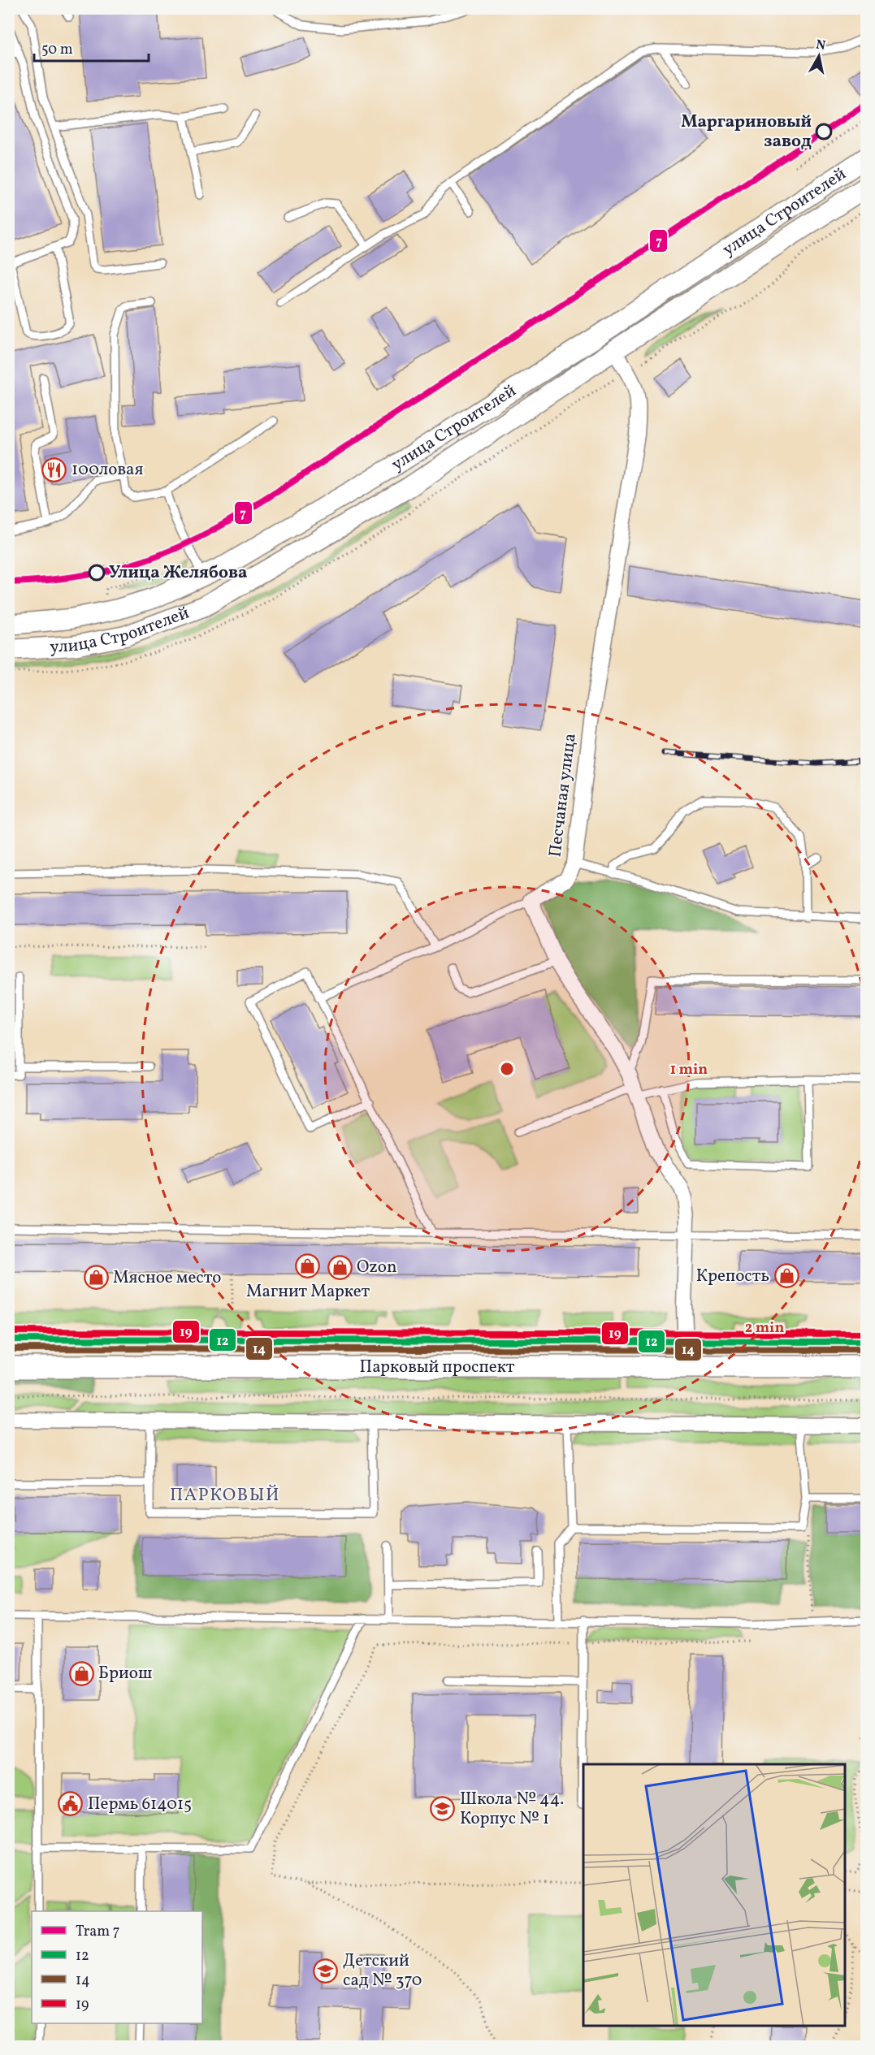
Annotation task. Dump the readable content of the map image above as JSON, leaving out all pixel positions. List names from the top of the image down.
{
  "streets": {
    "main road": ["улица Строителей", "Парковый проспект"],
    "street": ["Песчаная улица"]
  },
  "crossings": [
    ["улица Строителей", "Песчаная улица"]
  ],
  "districts": ["ПАРКОВЫЙ"],
  "places": {
    "other": ["Маргариновый завод", "Улица Желябова"],
    "restaurant": ["100ловая"],
    "shop": [
      "Магнит Маркет",
      "Ozon",
      "Крепость",
      "Мясное место",
      "Бриош"
    ],
    "public building": ["Пермь 614015"],
    "school or university": ["Школа № 44. Корпус № 1", "Детский сад № 370"]
  },
  "lines": [
    "tram line 7",
    "transit line 19",
    "transit line 12",
    "transit line 14"
  ],
  "legend": [
    "Tram 7",
    "12",
    "14",
    "19"
  ],
  "scale_bar": "50 m",
  "north": "top",
  "rings": ["1 min", "2 min"]
}
